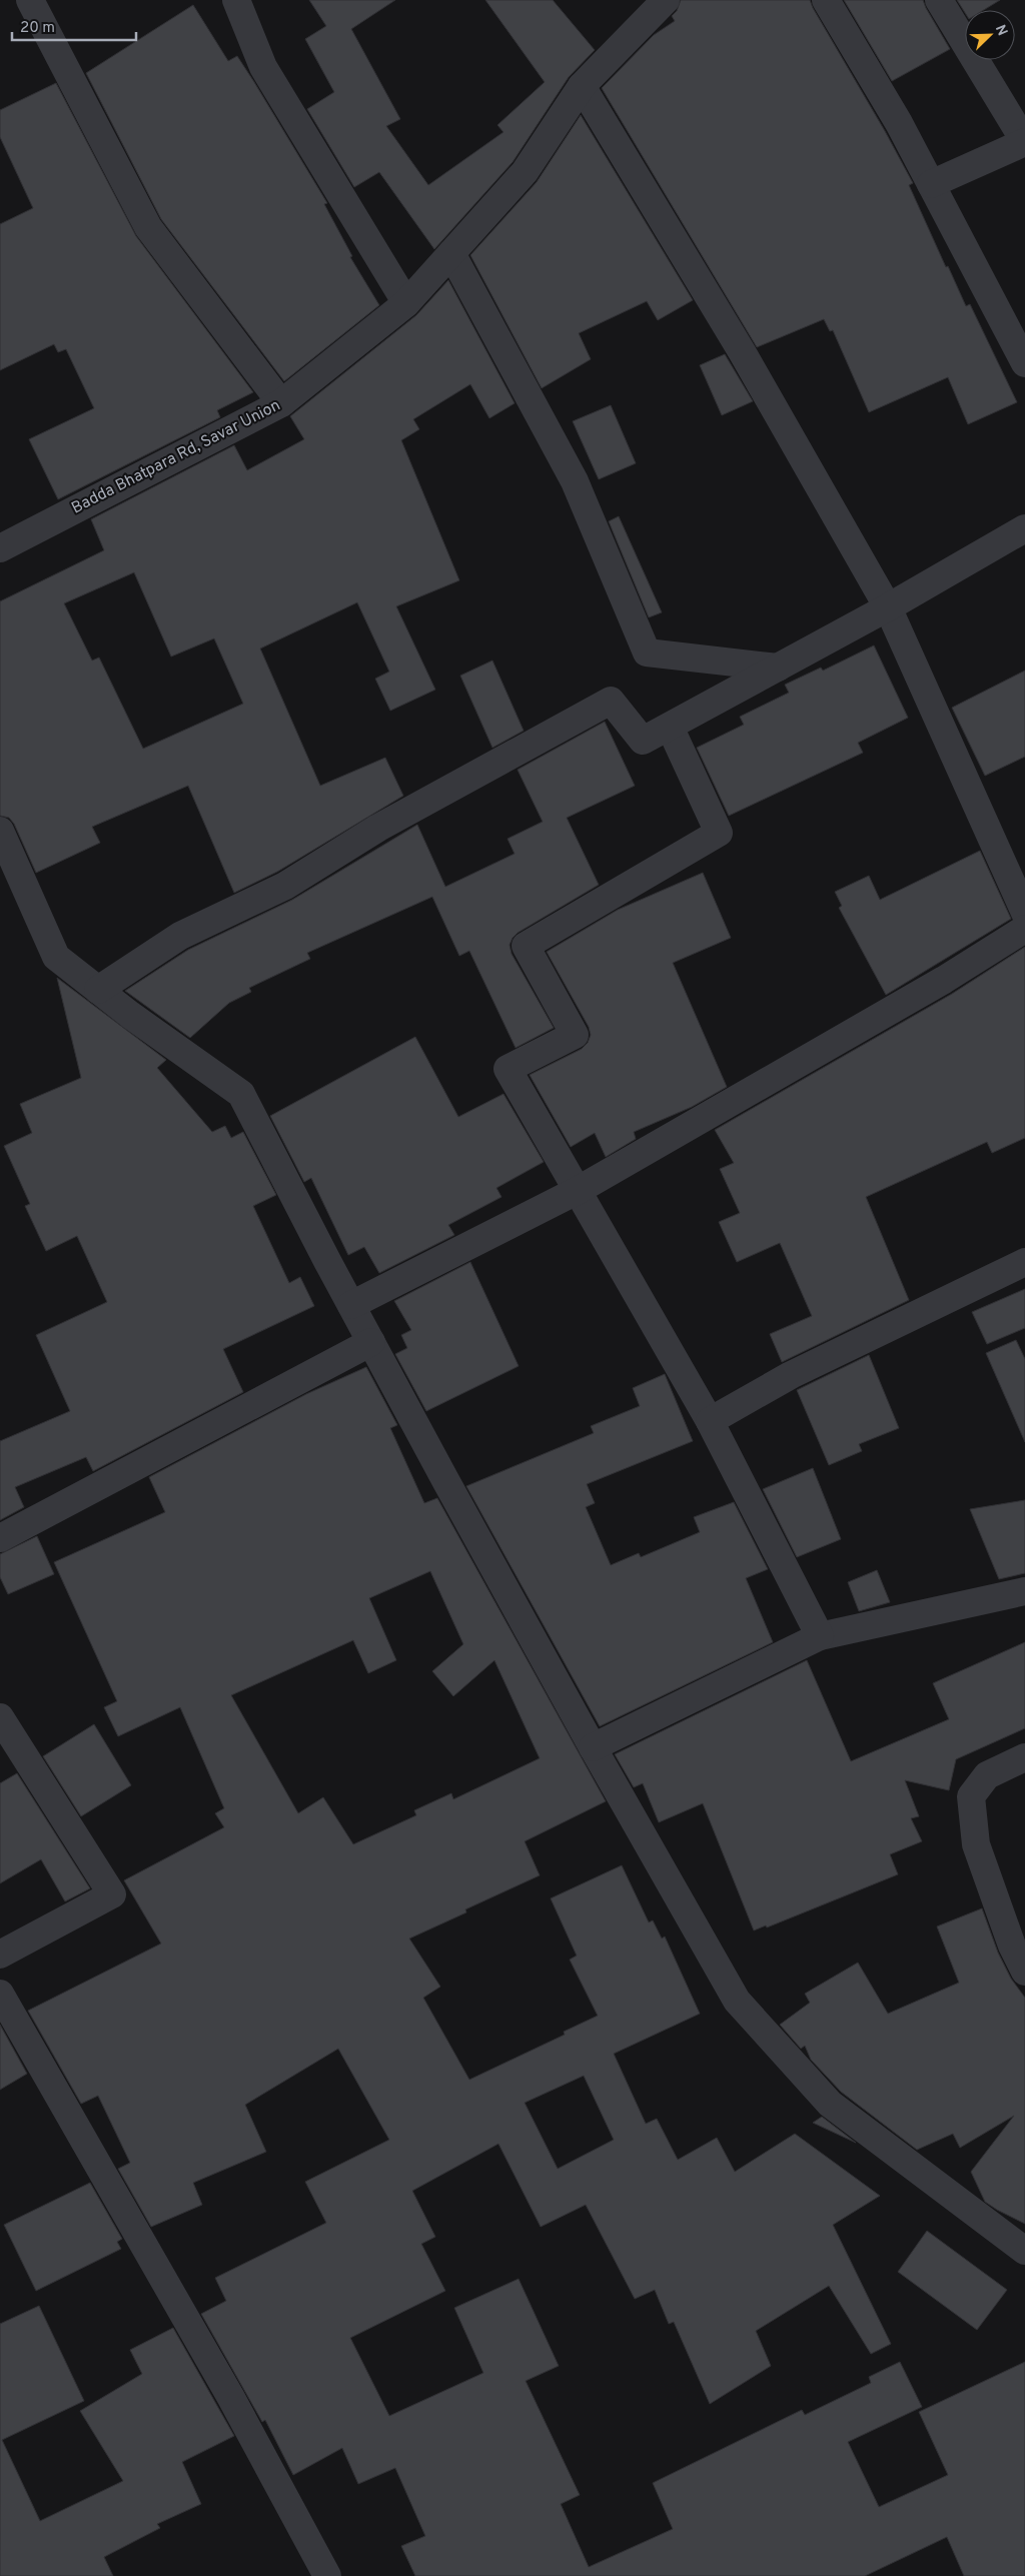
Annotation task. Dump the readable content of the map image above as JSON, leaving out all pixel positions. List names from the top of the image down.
{
  "streets": {
    "street": ["Badda Bhatpara Rd, Savar Union"]
  },
  "scale_bar": "20 m",
  "north": "top right"
}
